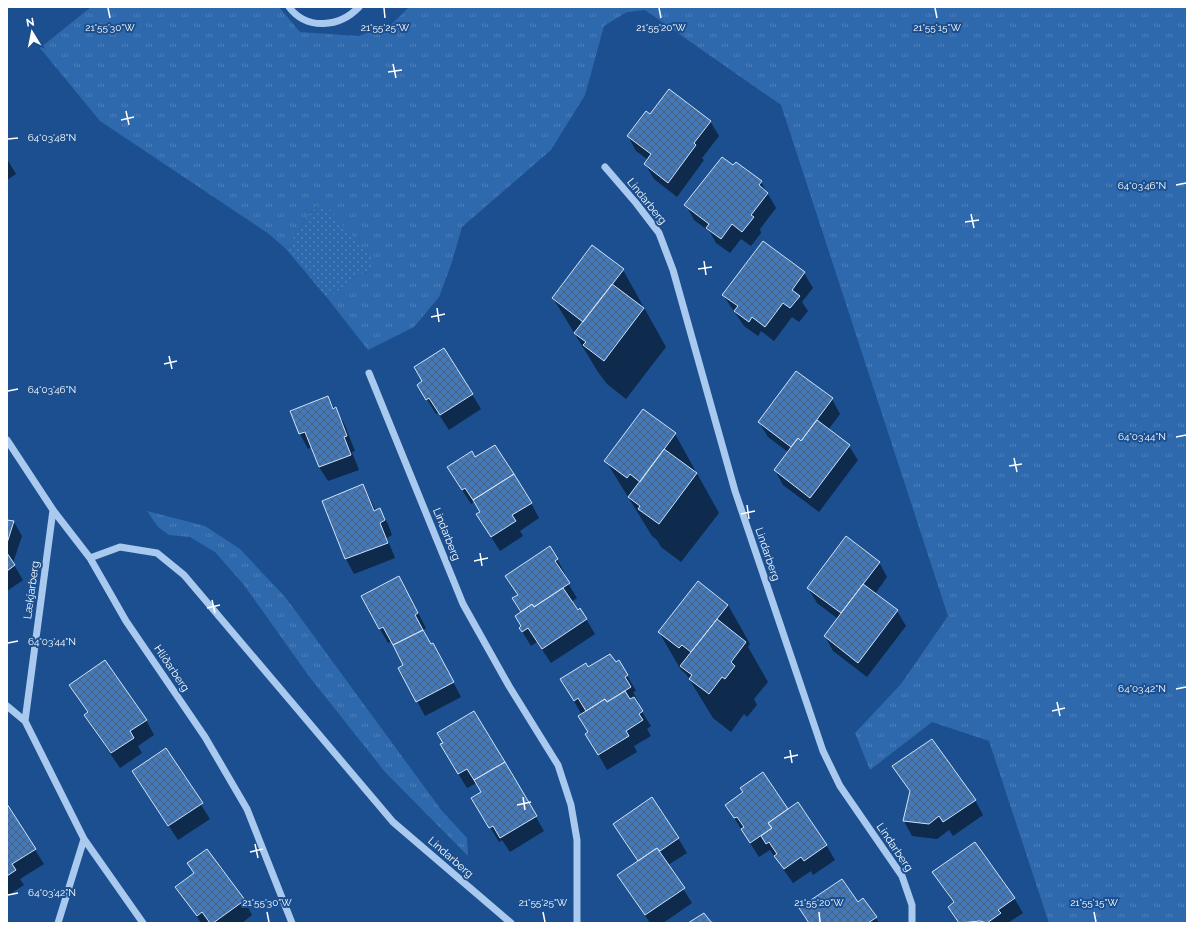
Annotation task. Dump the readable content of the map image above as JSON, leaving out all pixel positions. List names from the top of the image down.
{
  "streets": {
    "street": ["Lindarberg", "Lækjarberg", "Hlíðarberg"]
  },
  "crossings": [
    ["Lindarberg", "Hlíðarberg"],
    ["Lækjarberg", "Hlíðarberg"]
  ],
  "north": "top",
  "coordinates": [
    "21°55'30\"W",
    "21°55'25\"W",
    "21°55'20\"W",
    "21°55'15\"W",
    "64°03'48\"N",
    "64°03'46\"N",
    "64°03'44\"N",
    "64°03'42\"N"
  ]
}
